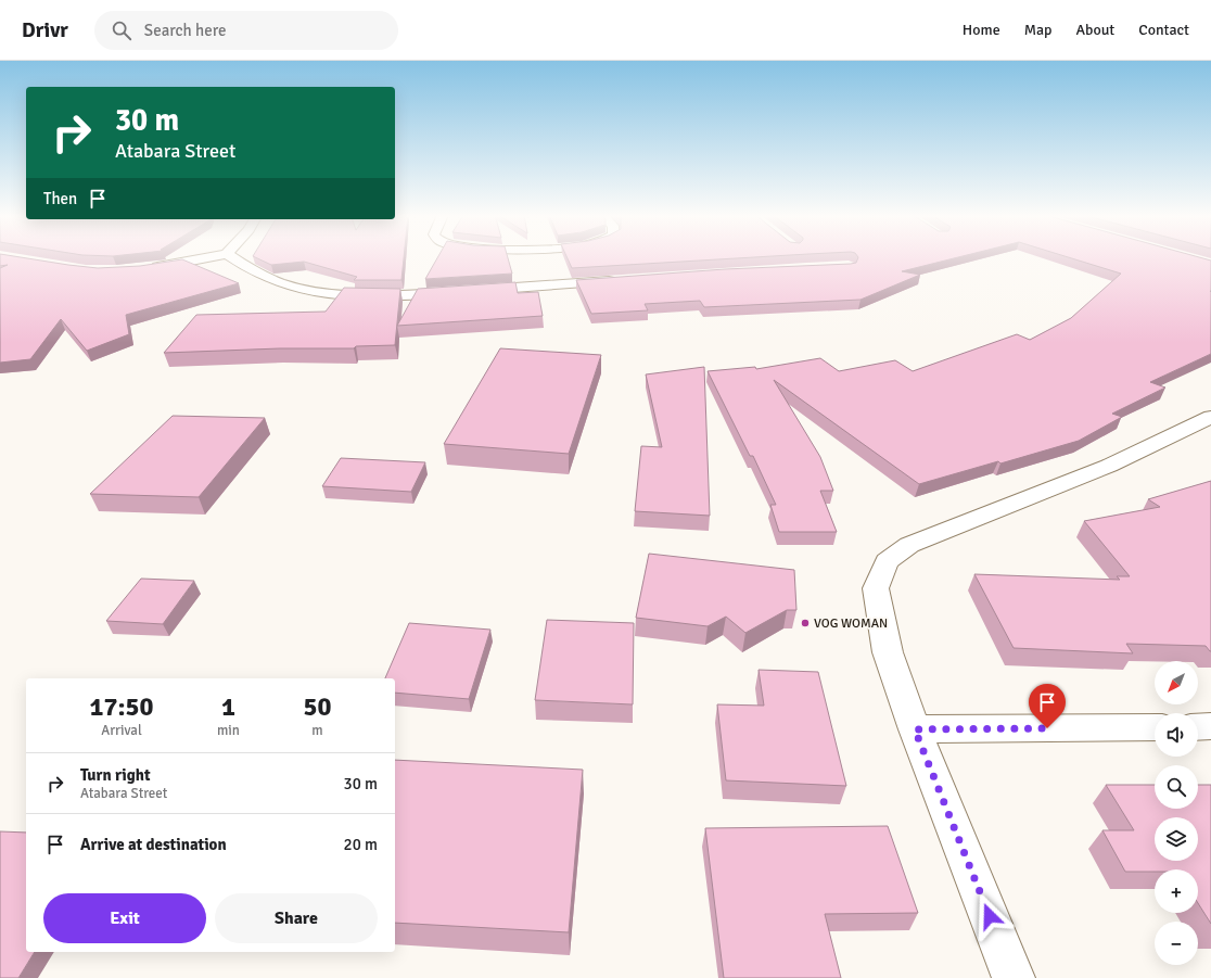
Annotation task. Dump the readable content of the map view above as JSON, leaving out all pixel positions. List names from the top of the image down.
{
  "places": ["VOG WOMAN"],
  "north": "bottom left",
  "page": {
    "header": "Drivr",
    "search": "Search here",
    "nav": [
      "Home",
      "Map",
      "About",
      "Contact"
    ],
    "turn": ["30 m", "Atabara Street"],
    "then": "Then",
    "map_buttons": ["+", "−"],
    "eta": [
      "17:50",
      "Arrival",
      "1",
      "min",
      "50",
      "m"
    ],
    "list": [
      {
        "name": "Turn right",
        "note": "Atabara Street",
        "value": "30 m"
      },
      {
        "name": "Arrive at destination",
        "value": "20 m"
      }
    ],
    "buttons": ["Exit", "Share"]
  }
}
